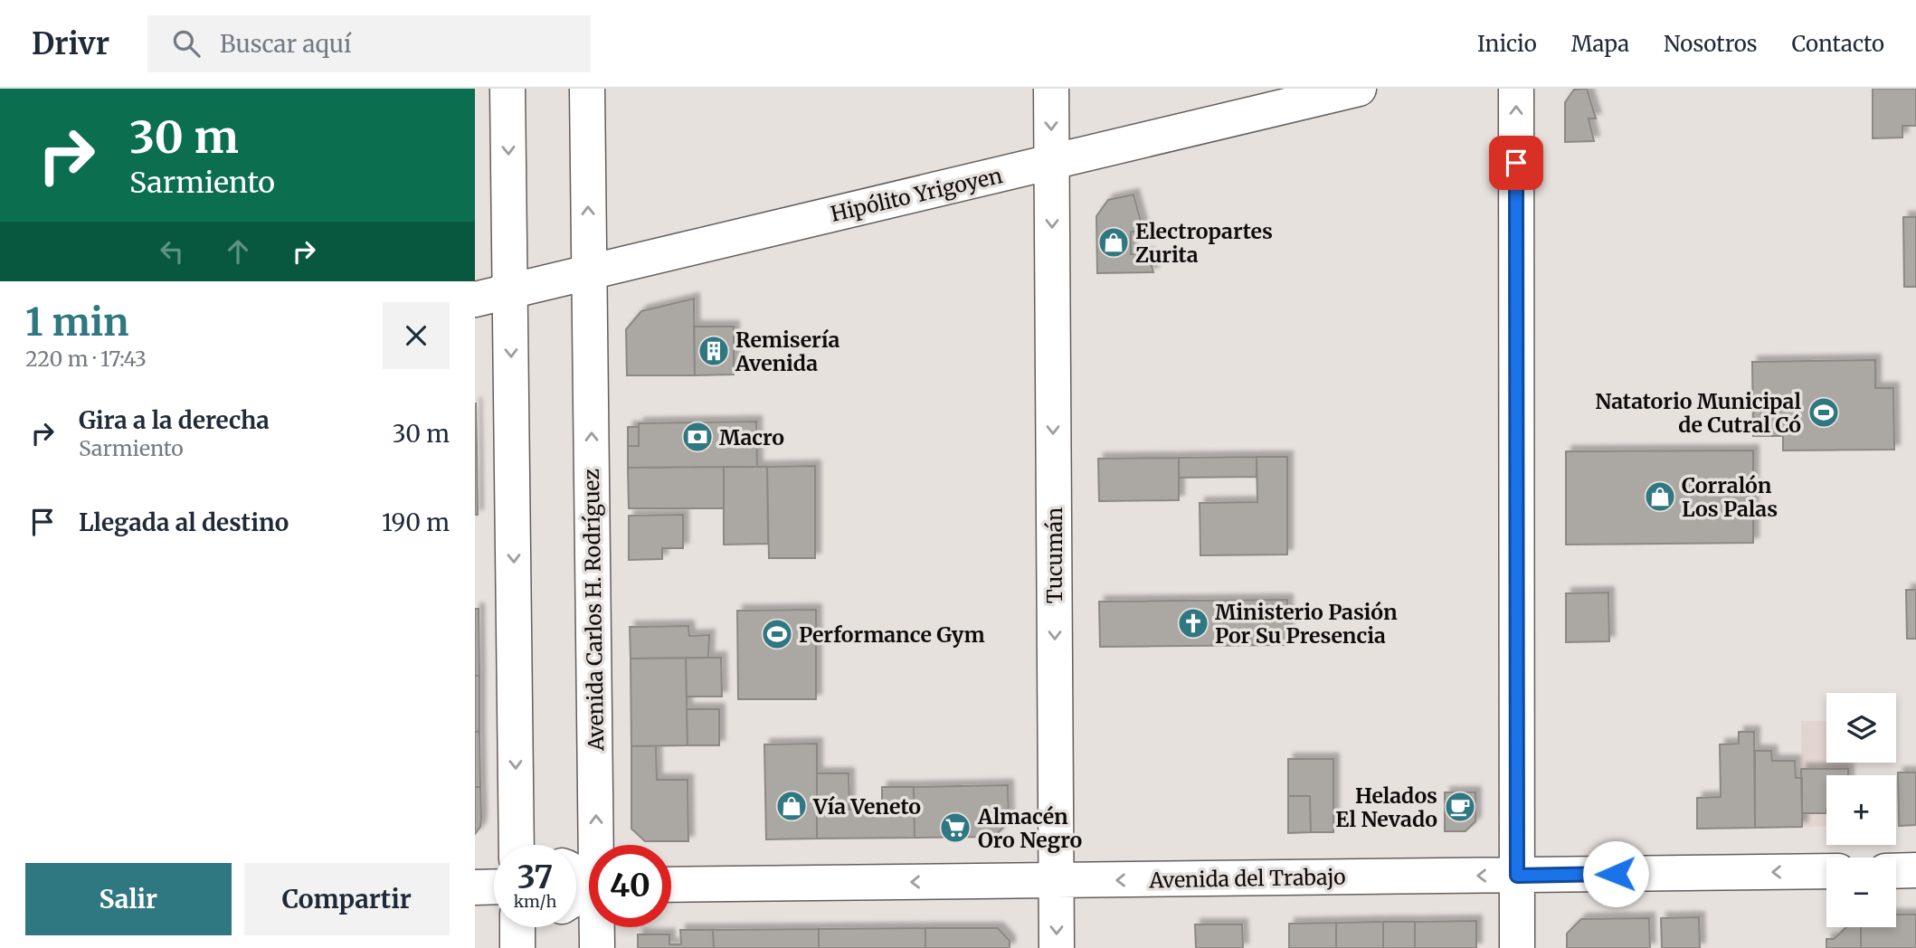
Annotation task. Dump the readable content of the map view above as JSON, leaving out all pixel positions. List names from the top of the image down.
{
  "streets": {
    "street": [
      "Hipólito Yrigoyen",
      "Tucumán",
      "Avenida Carlos H. Rodríguez",
      "Avenida del Trabajo"
    ]
  },
  "crossings": [
    ["Hipólito Yrigoyen", "Tucumán"],
    ["Hipólito Yrigoyen", "Avenida Carlos H. Rodríguez"],
    ["Tucumán", "Avenida del Trabajo"]
  ],
  "one_way": ["Tucumán", "Avenida del Trabajo"],
  "places": {
    "shop": ["Electropartes Zurita", "Corralón Los Palas", "Vía Veneto"],
    "building": ["Remisería Avenida"],
    "sports": ["Natatorio Municipal de Cutral Có", "Performance Gym"],
    "bank": ["Macro"],
    "church": ["Ministerio Pasión Por Su Presencia"],
    "cafe": ["Helados El Nevado"],
    "supermarket": ["Almacén Oro Negro"]
  },
  "page": {
    "header": "Drivr",
    "search": "Buscar aquí",
    "nav": [
      "Inicio",
      "Mapa",
      "Nosotros",
      "Contacto"
    ],
    "turn": ["30 m", "Sarmiento"],
    "heading": ["1 min", "220 m · 17:43"],
    "list": [
      {
        "name": "Gira a la derecha",
        "note": "Sarmiento",
        "value": "30 m"
      },
      {
        "name": "Llegada al destino",
        "value": "190 m"
      }
    ],
    "map_buttons": ["+", "−"],
    "speed": "37 km/h",
    "limit": "40",
    "buttons": ["Salir", "Compartir"]
  }
}
